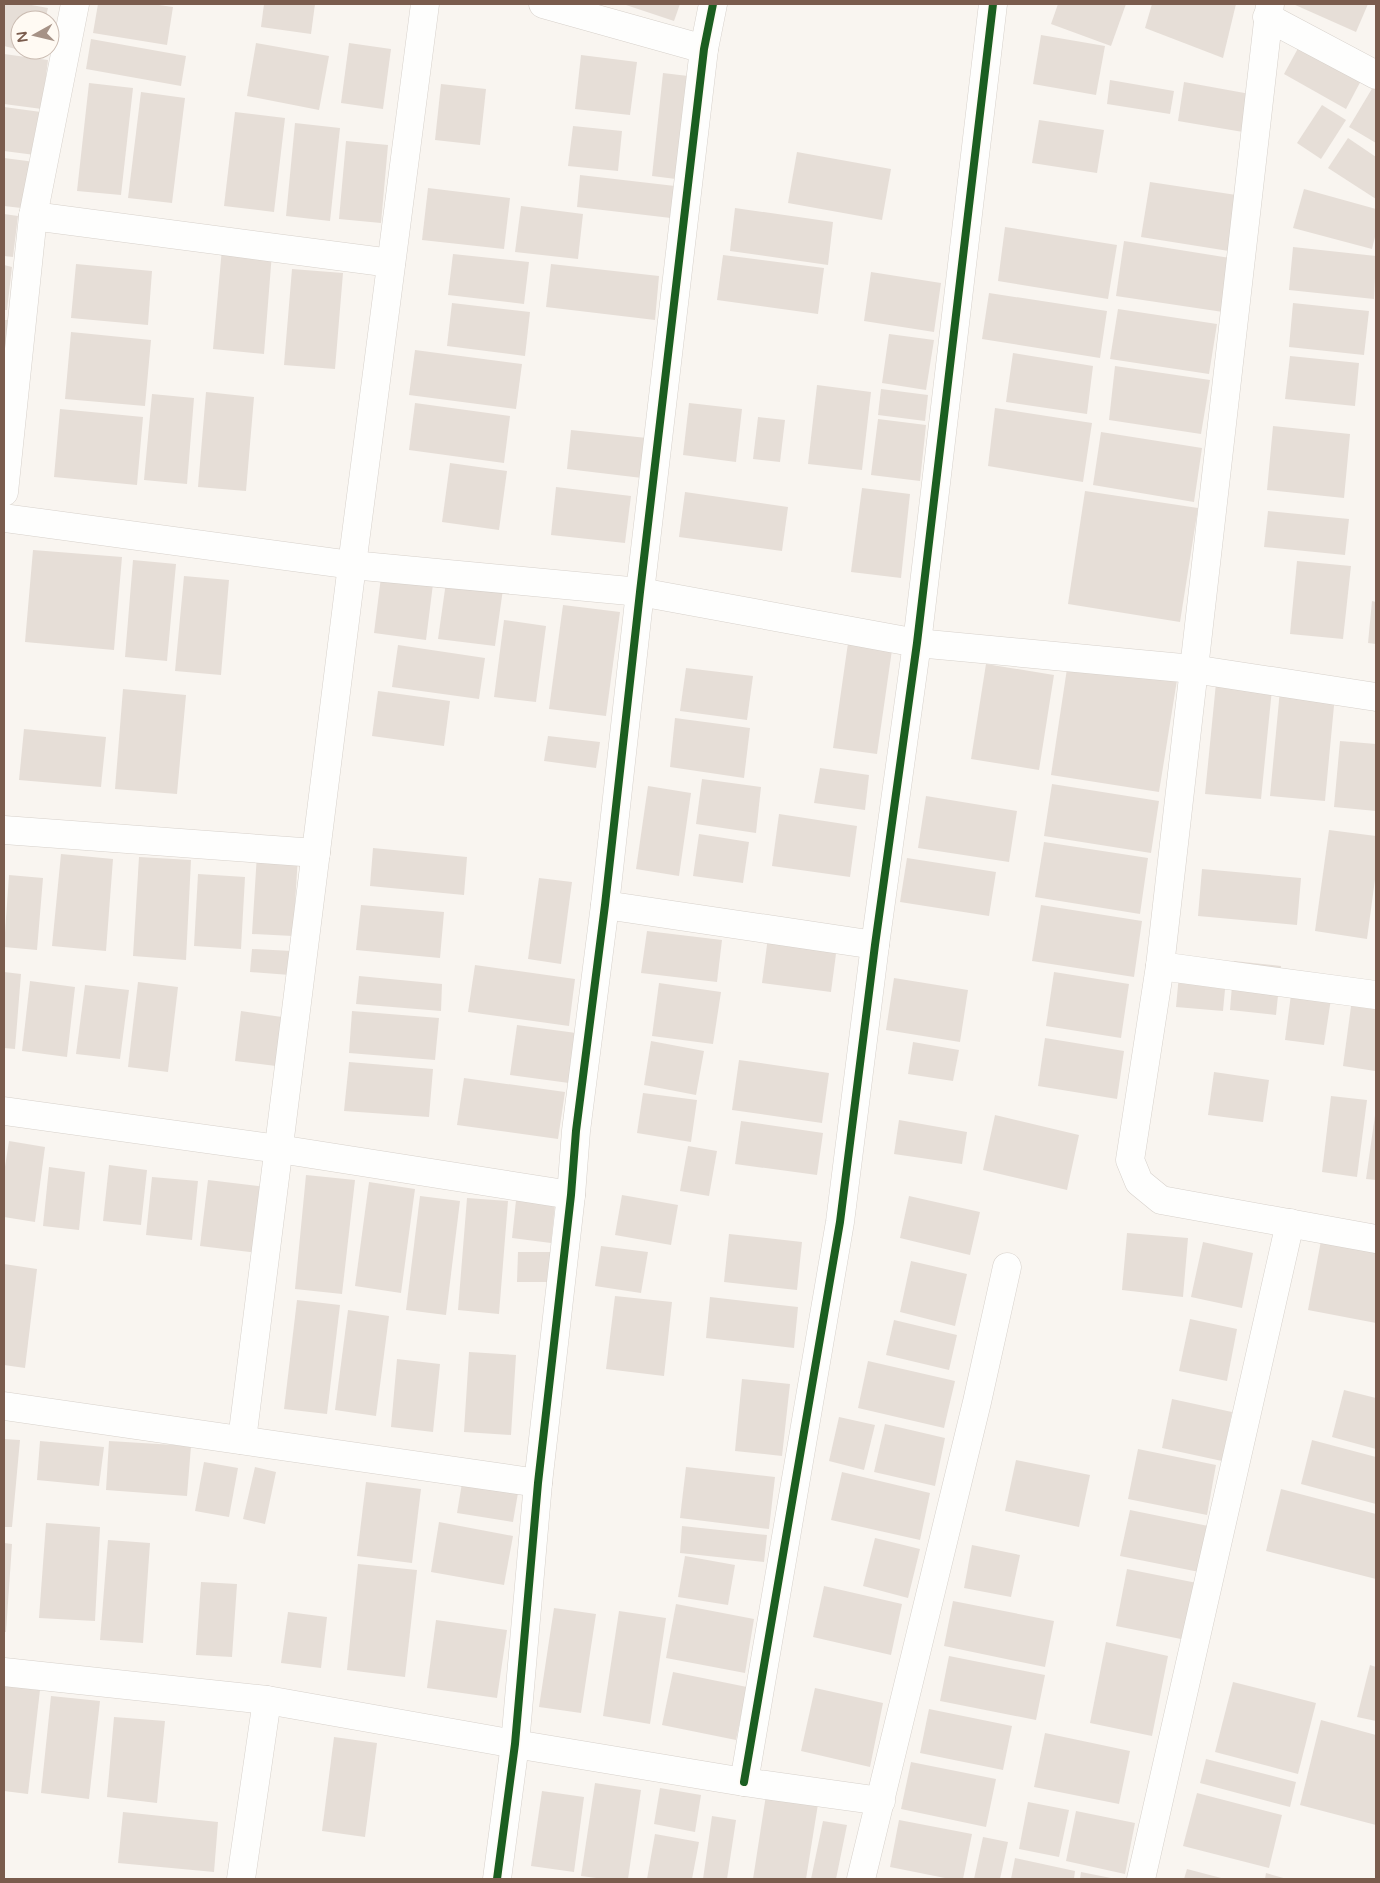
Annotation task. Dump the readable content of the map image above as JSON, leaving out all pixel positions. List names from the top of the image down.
{
  "north": "left"
}
